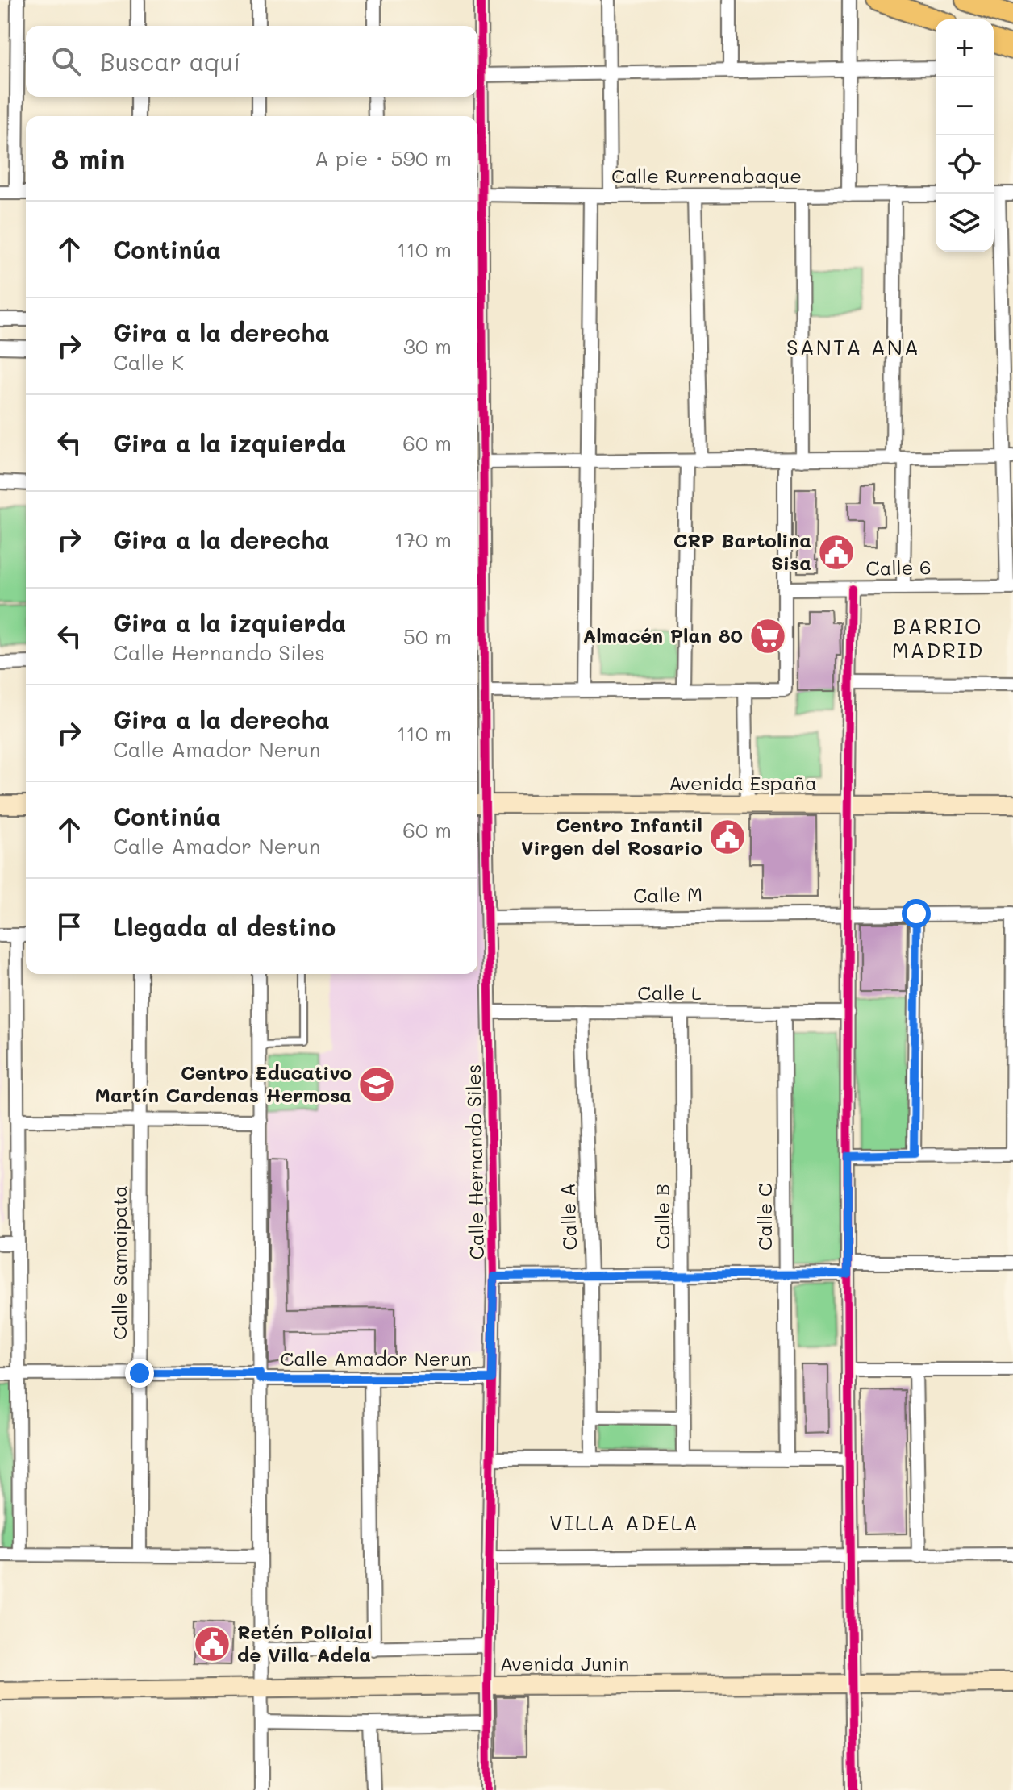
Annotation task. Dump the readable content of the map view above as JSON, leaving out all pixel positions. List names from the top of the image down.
{
  "streets": {
    "street": [
      "Calle Rurrenabaque",
      "Calle 6",
      "Avenida España",
      "Calle M",
      "Calle L",
      "Calle Hernando Siles",
      "Calle A",
      "Calle B",
      "Calle C",
      "Calle Samaipata",
      "Calle Amador Nerun",
      "Avenida Junin"
    ]
  },
  "crossings": [
    ["Calle Rurrenabaque", "Calle Hernando Siles"],
    ["Avenida España", "Calle Hernando Siles"],
    ["Calle M", "Calle Hernando Siles"],
    ["Calle L", "Calle Hernando Siles"],
    ["Calle L", "Calle A"],
    ["Calle L", "Calle B"],
    ["Calle L", "Calle C"],
    ["Calle Hernando Siles", "Calle Amador Nerun"],
    ["Calle Hernando Siles", "Avenida Junin"],
    ["Calle Samaipata", "Calle Amador Nerun"]
  ],
  "districts": ["SANTA ANA", "BARRIO MADRID", "VILLA ADELA"],
  "places": {
    "public building": ["CRP Bartolina Sisa", "Centro Infantil Virgen del Rosario", "Retén Policial de Villa Adela"],
    "supermarket": ["Almacén Plan 80"],
    "school or university": ["Centro Educativo Martín Cardenas Hermosa"]
  },
  "page": {
    "map_buttons": ["+", "−"],
    "search": "Buscar aquí",
    "heading": ["8 min", "A pie · 590 m"],
    "list": [
      ["Continúa", "110 m"],
      ["Gira a la derecha", "Calle K", "30 m"],
      ["Gira a la izquierda", "60 m"],
      ["Gira a la derecha", "170 m"],
      ["Gira a la izquierda", "Calle Hernando Siles", "50 m"],
      ["Gira a la derecha", "Calle Amador Nerun", "110 m"],
      ["Continúa", "Calle Amador Nerun", "60 m"],
      "Llegada al destino"
    ]
  }
}
